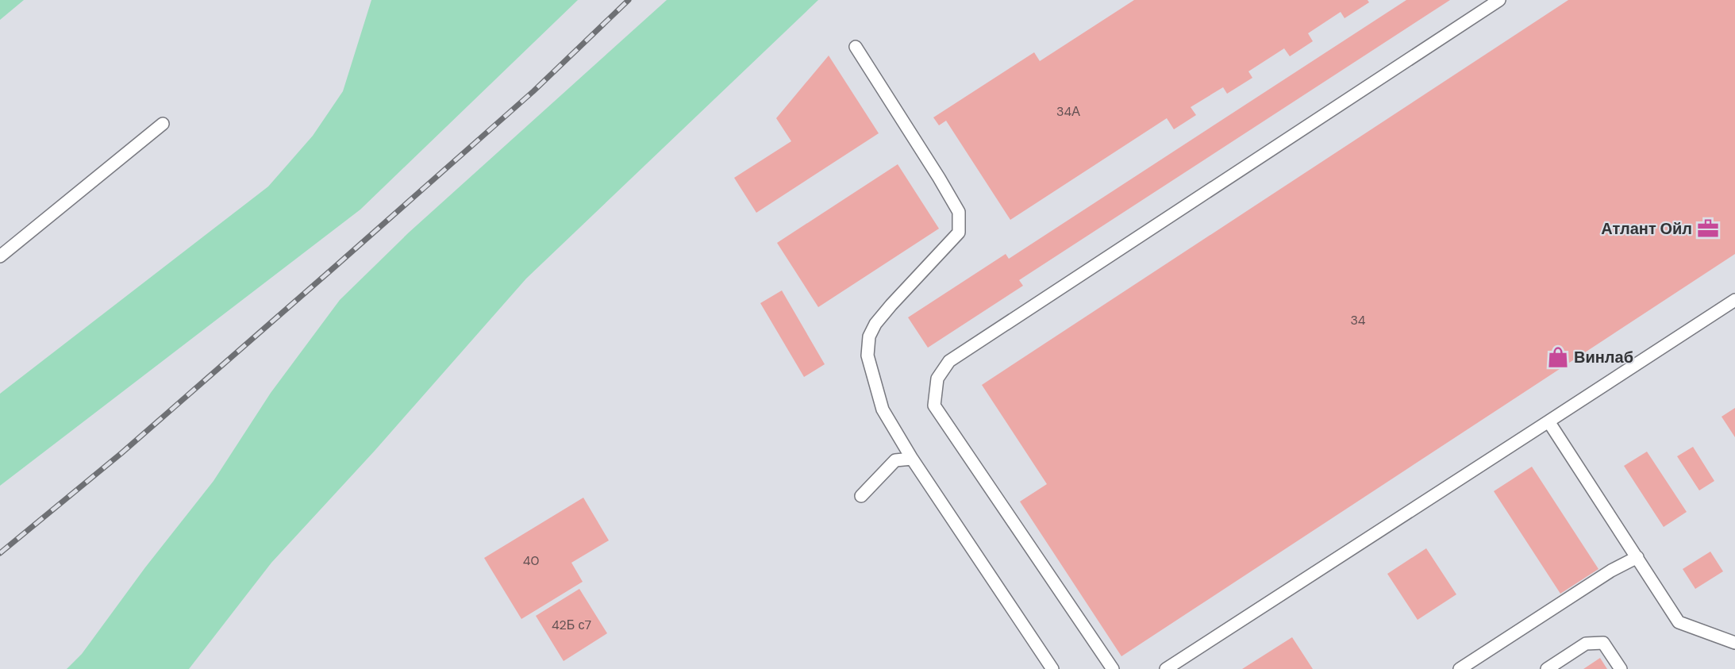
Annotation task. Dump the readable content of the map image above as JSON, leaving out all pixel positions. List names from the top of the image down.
{
  "places": {
    "office": ["Атлант Ойл"],
    "shop": ["Винлаб"]
  },
  "house_numbers": [
    "34А",
    "34",
    "40",
    "42Б с7"
  ]
}
